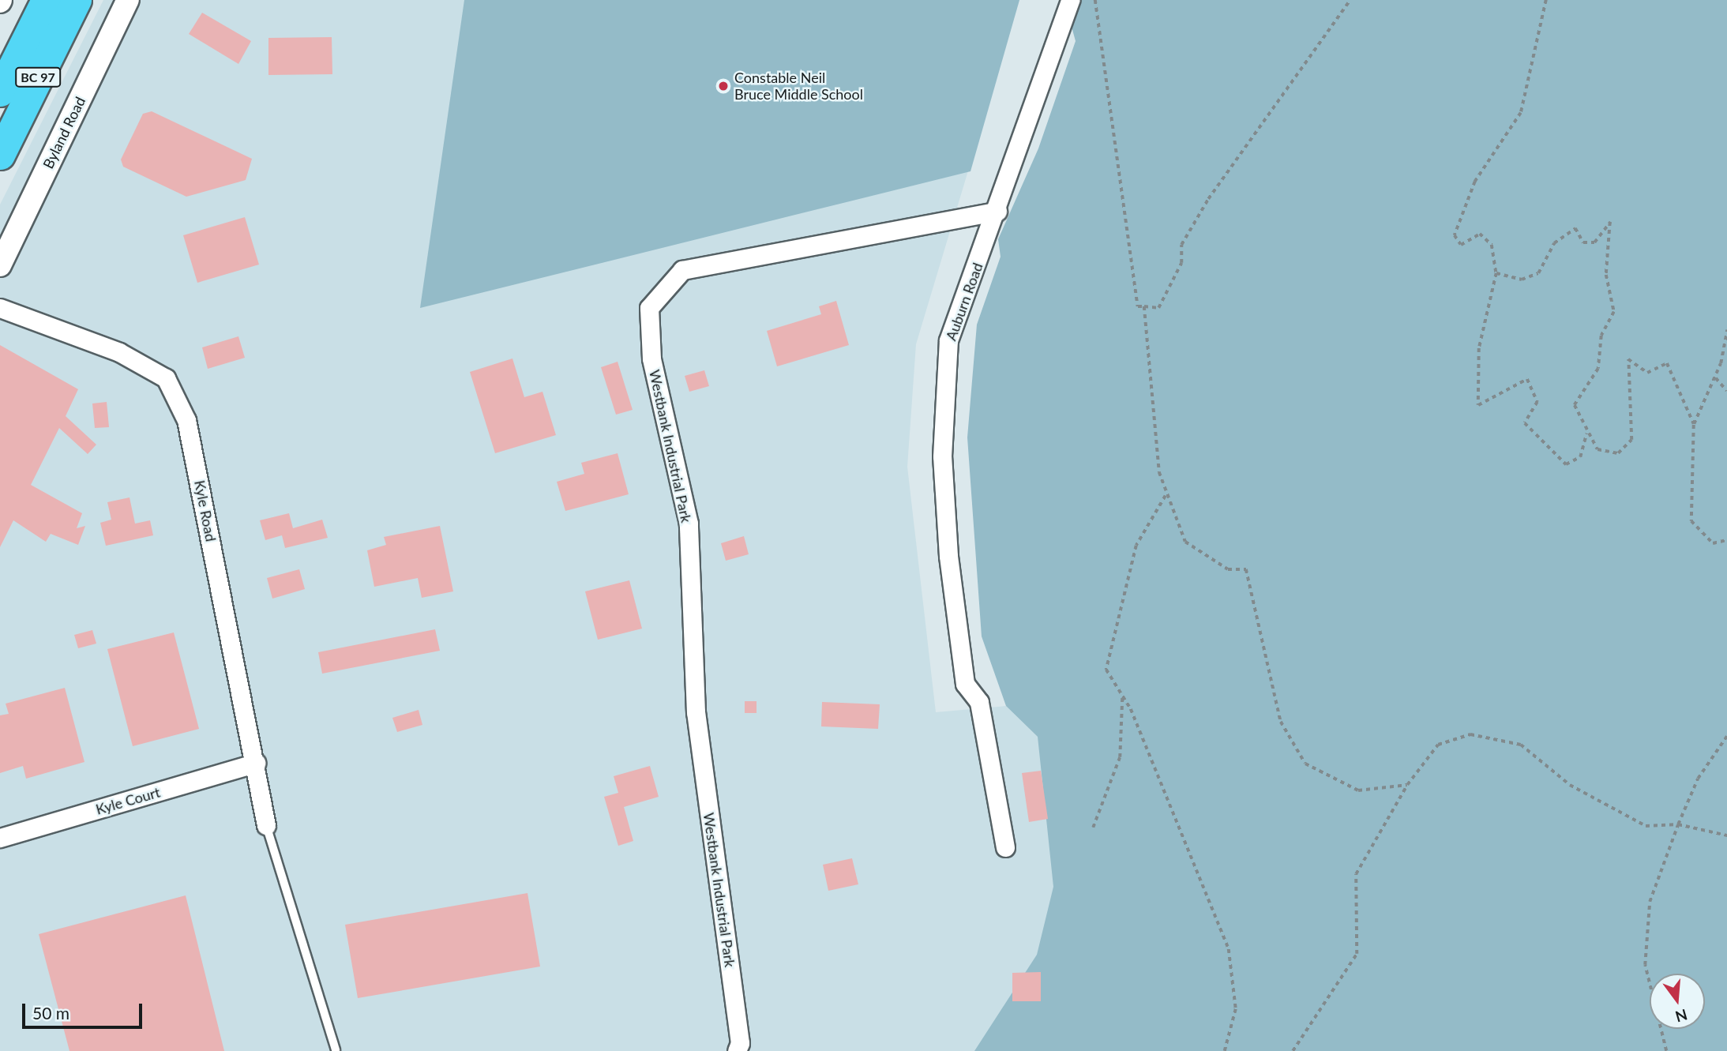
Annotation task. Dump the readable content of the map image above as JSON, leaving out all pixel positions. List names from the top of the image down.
{
  "streets": {
    "highway": ["BC 97"],
    "street": [
      "Byland Road",
      "Auburn Road",
      "Westbank Industrial Park",
      "Kyle Road",
      "Kyle Court"
    ]
  },
  "crossings": [
    ["Auburn Road", "Westbank Industrial Park"],
    ["Kyle Road", "Kyle Court"]
  ],
  "places": ["Constable Neil Bruce Middle School"],
  "scale_bar": "50 m",
  "north": "bottom"
}
